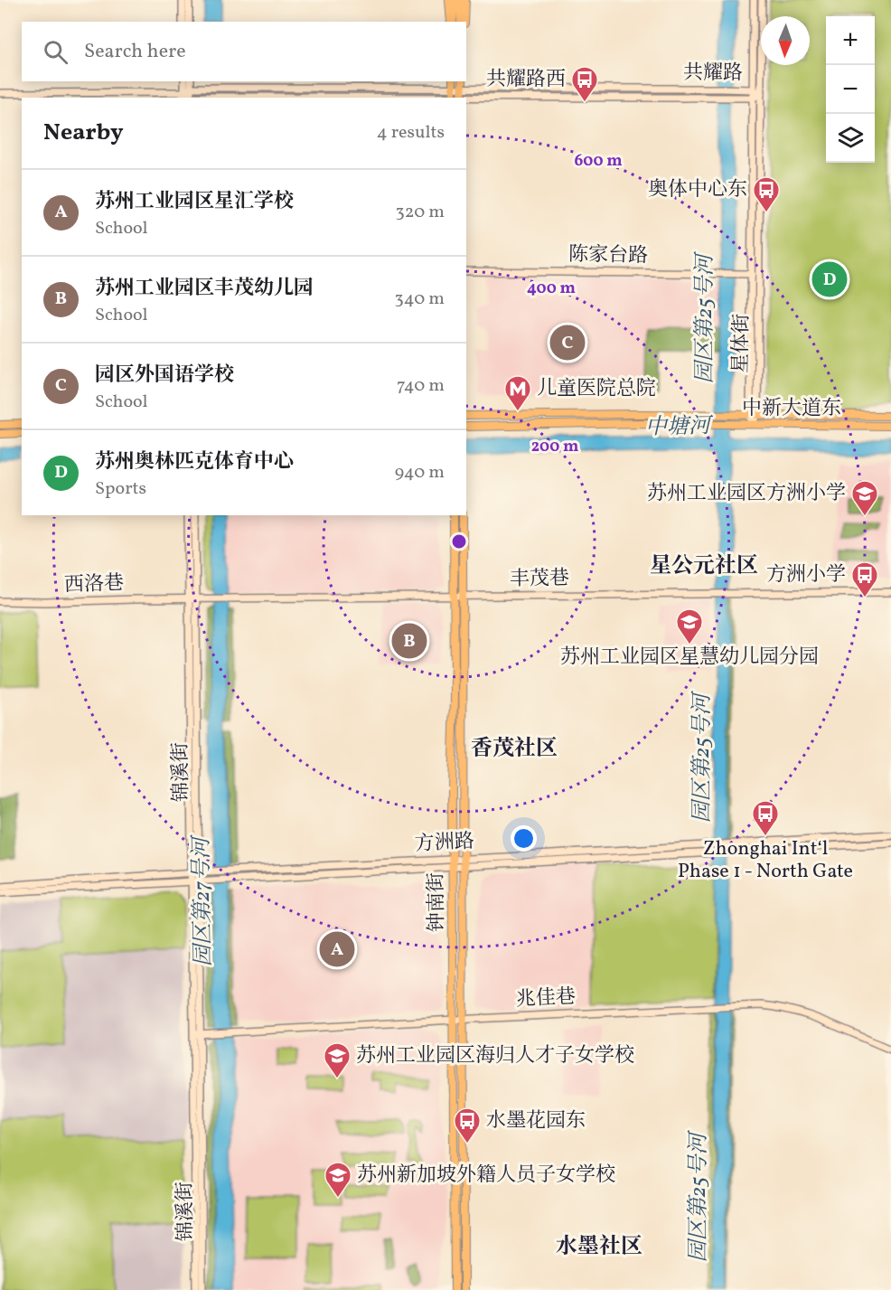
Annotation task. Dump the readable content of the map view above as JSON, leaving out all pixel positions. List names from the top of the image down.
{
  "streets": {
    "main road": ["中新大道东", "钟南街"],
    "street": [
      "共耀路",
      "陈家台路",
      "星体街",
      "丰茂巷",
      "西洛巷",
      "锦溪街",
      "方洲路",
      "兆佳巷"
    ]
  },
  "crossings": [
    ["共耀路", "星体街"],
    ["陈家台路", "星体街"],
    ["星体街", "中新大道东"],
    ["丰茂巷", "西洛巷"],
    ["丰茂巷", "锦溪街"],
    ["丰茂巷", "钟南街"],
    ["西洛巷", "锦溪街"],
    ["锦溪街", "方洲路"],
    ["锦溪街", "兆佳巷"],
    ["方洲路", "钟南街"],
    ["钟南街", "兆佳巷"]
  ],
  "districts": ["星公元社区", "香茂社区", "水墨社区"],
  "water": ["园区第25号河", "中塘河", "园区第27号河"],
  "places": {
    "bus stop": [
      "共耀路西",
      "奥体中心东",
      "方洲小学",
      "Zhonghai Int‘l Phase 1 - North Gate",
      "水墨花园东"
    ],
    "metro station": ["儿童医院总院"],
    "school or university": [
      "苏州工业园区方洲小学",
      "苏州工业园区星慧幼儿园分园",
      "苏州工业园区海归人才子女学校",
      "苏州新加坡外籍人员子女学校"
    ]
  },
  "north": "bottom",
  "page": {
    "map_buttons": ["+", "−"],
    "search": "Search here",
    "heading": ["Nearby", "4 results"],
    "list": [
      {
        "mark": "A",
        "name": "苏州工业园区星汇学校",
        "note": "School",
        "value": "320 m"
      },
      {
        "mark": "B",
        "name": "苏州工业园区丰茂幼儿园",
        "note": "School",
        "value": "340 m"
      },
      {
        "mark": "C",
        "name": "园区外国语学校",
        "note": "School",
        "value": "740 m"
      },
      {
        "mark": "D",
        "name": "苏州奥林匹克体育中心",
        "note": "Sports",
        "value": "940 m"
      }
    ],
    "pins": [
      "D",
      "C",
      "B",
      "A"
    ]
  },
  "rings": ["600 m", "400 m", "200 m"]
}
